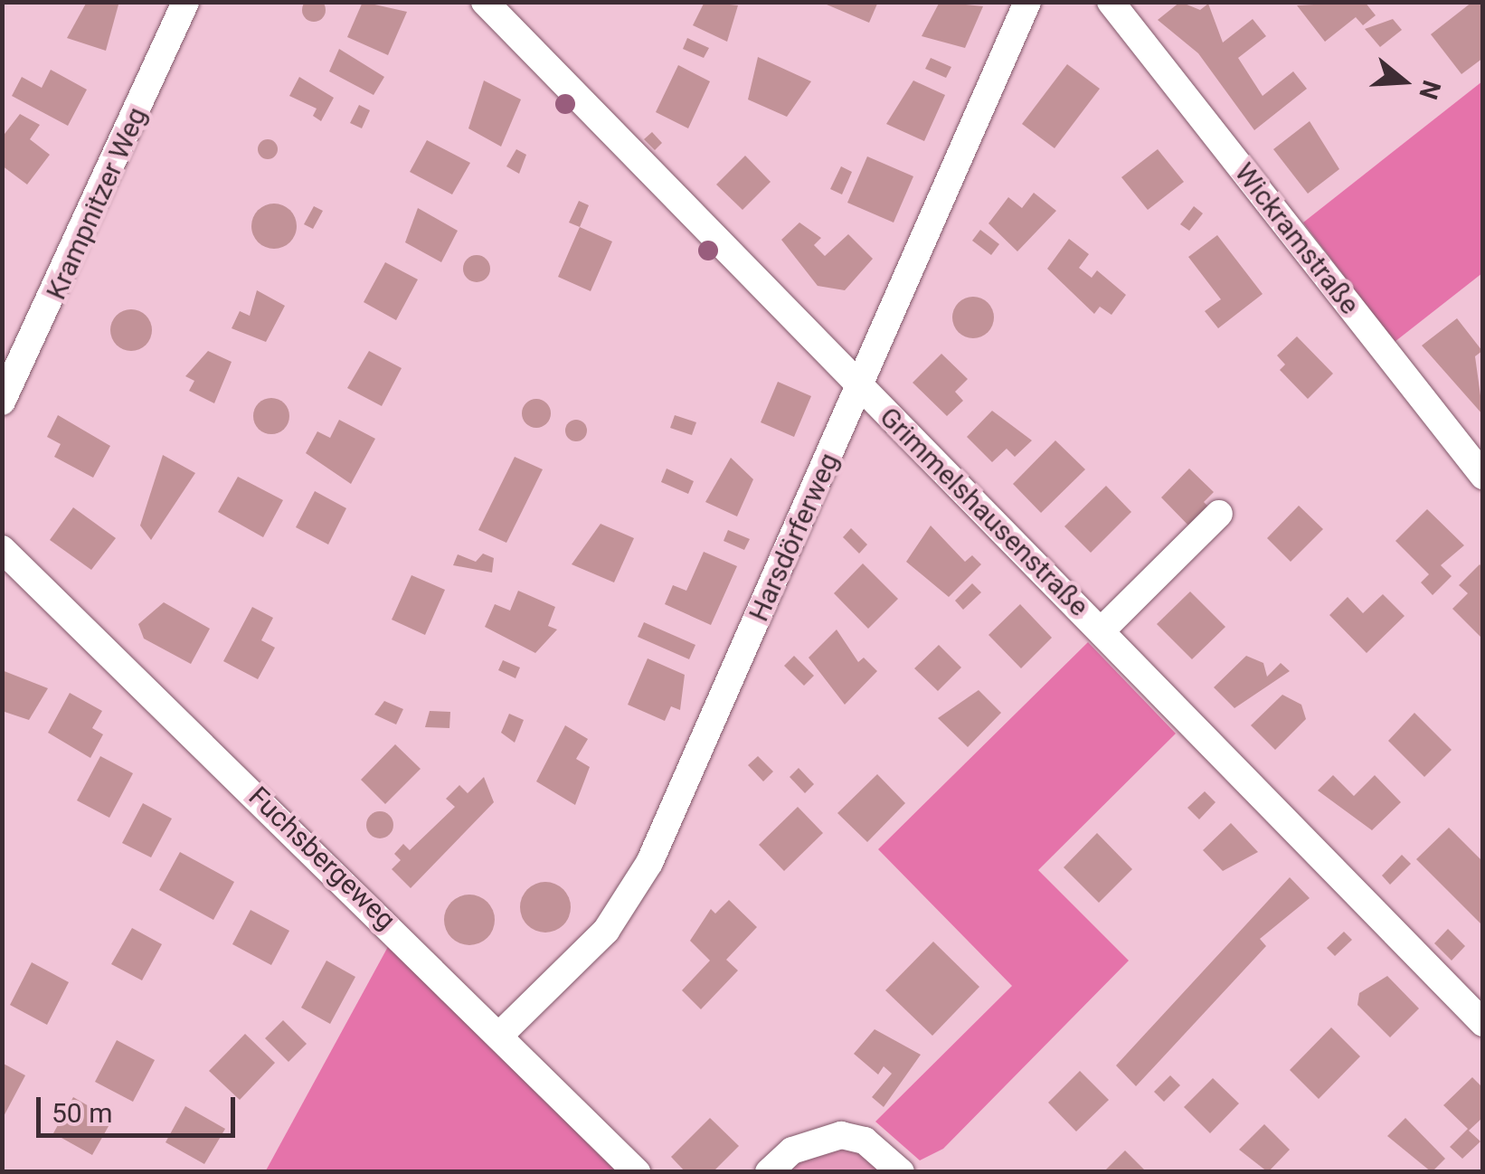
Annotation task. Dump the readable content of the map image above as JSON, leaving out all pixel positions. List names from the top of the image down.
{
  "streets": {
    "street": [
      "Krampnitzer Weg",
      "Wickramstraße",
      "Grimmelshausenstraße",
      "Harsdörferweg",
      "Fuchsbergeweg"
    ]
  },
  "crossings": [
    ["Grimmelshausenstraße", "Harsdörferweg"],
    ["Harsdörferweg", "Fuchsbergeweg"]
  ],
  "scale_bar": "50 m",
  "north": "right"
}
